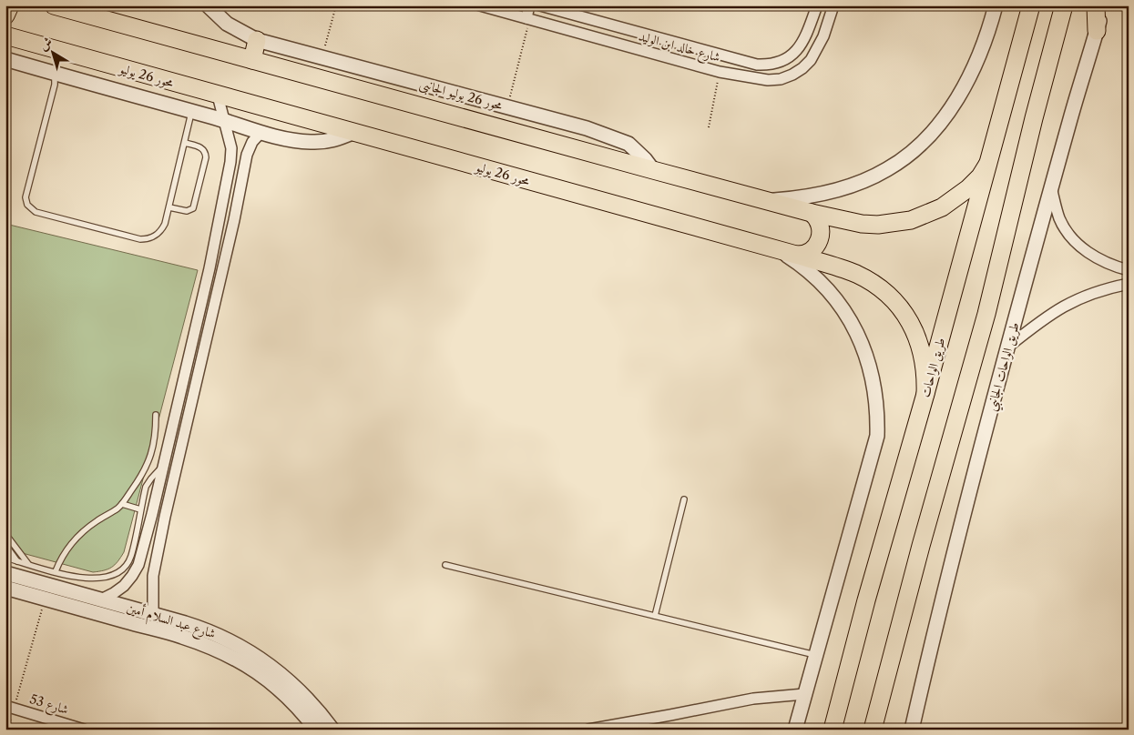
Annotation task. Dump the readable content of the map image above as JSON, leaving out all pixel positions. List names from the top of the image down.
{
  "streets": {
    "highway": ["محور 26 يوليو", "طريق الواحات"],
    "street": [
      "شارع خالد ابن الوليد",
      "محور 26 يوليو الجانبى",
      "طريق الواحات الجانبي",
      "شارع عبد السلام أمين",
      "شارع 53"
    ]
  },
  "crossings": [
    ["محور 26 يوليو", "طريق الواحات"]
  ],
  "north": "top left"
}
